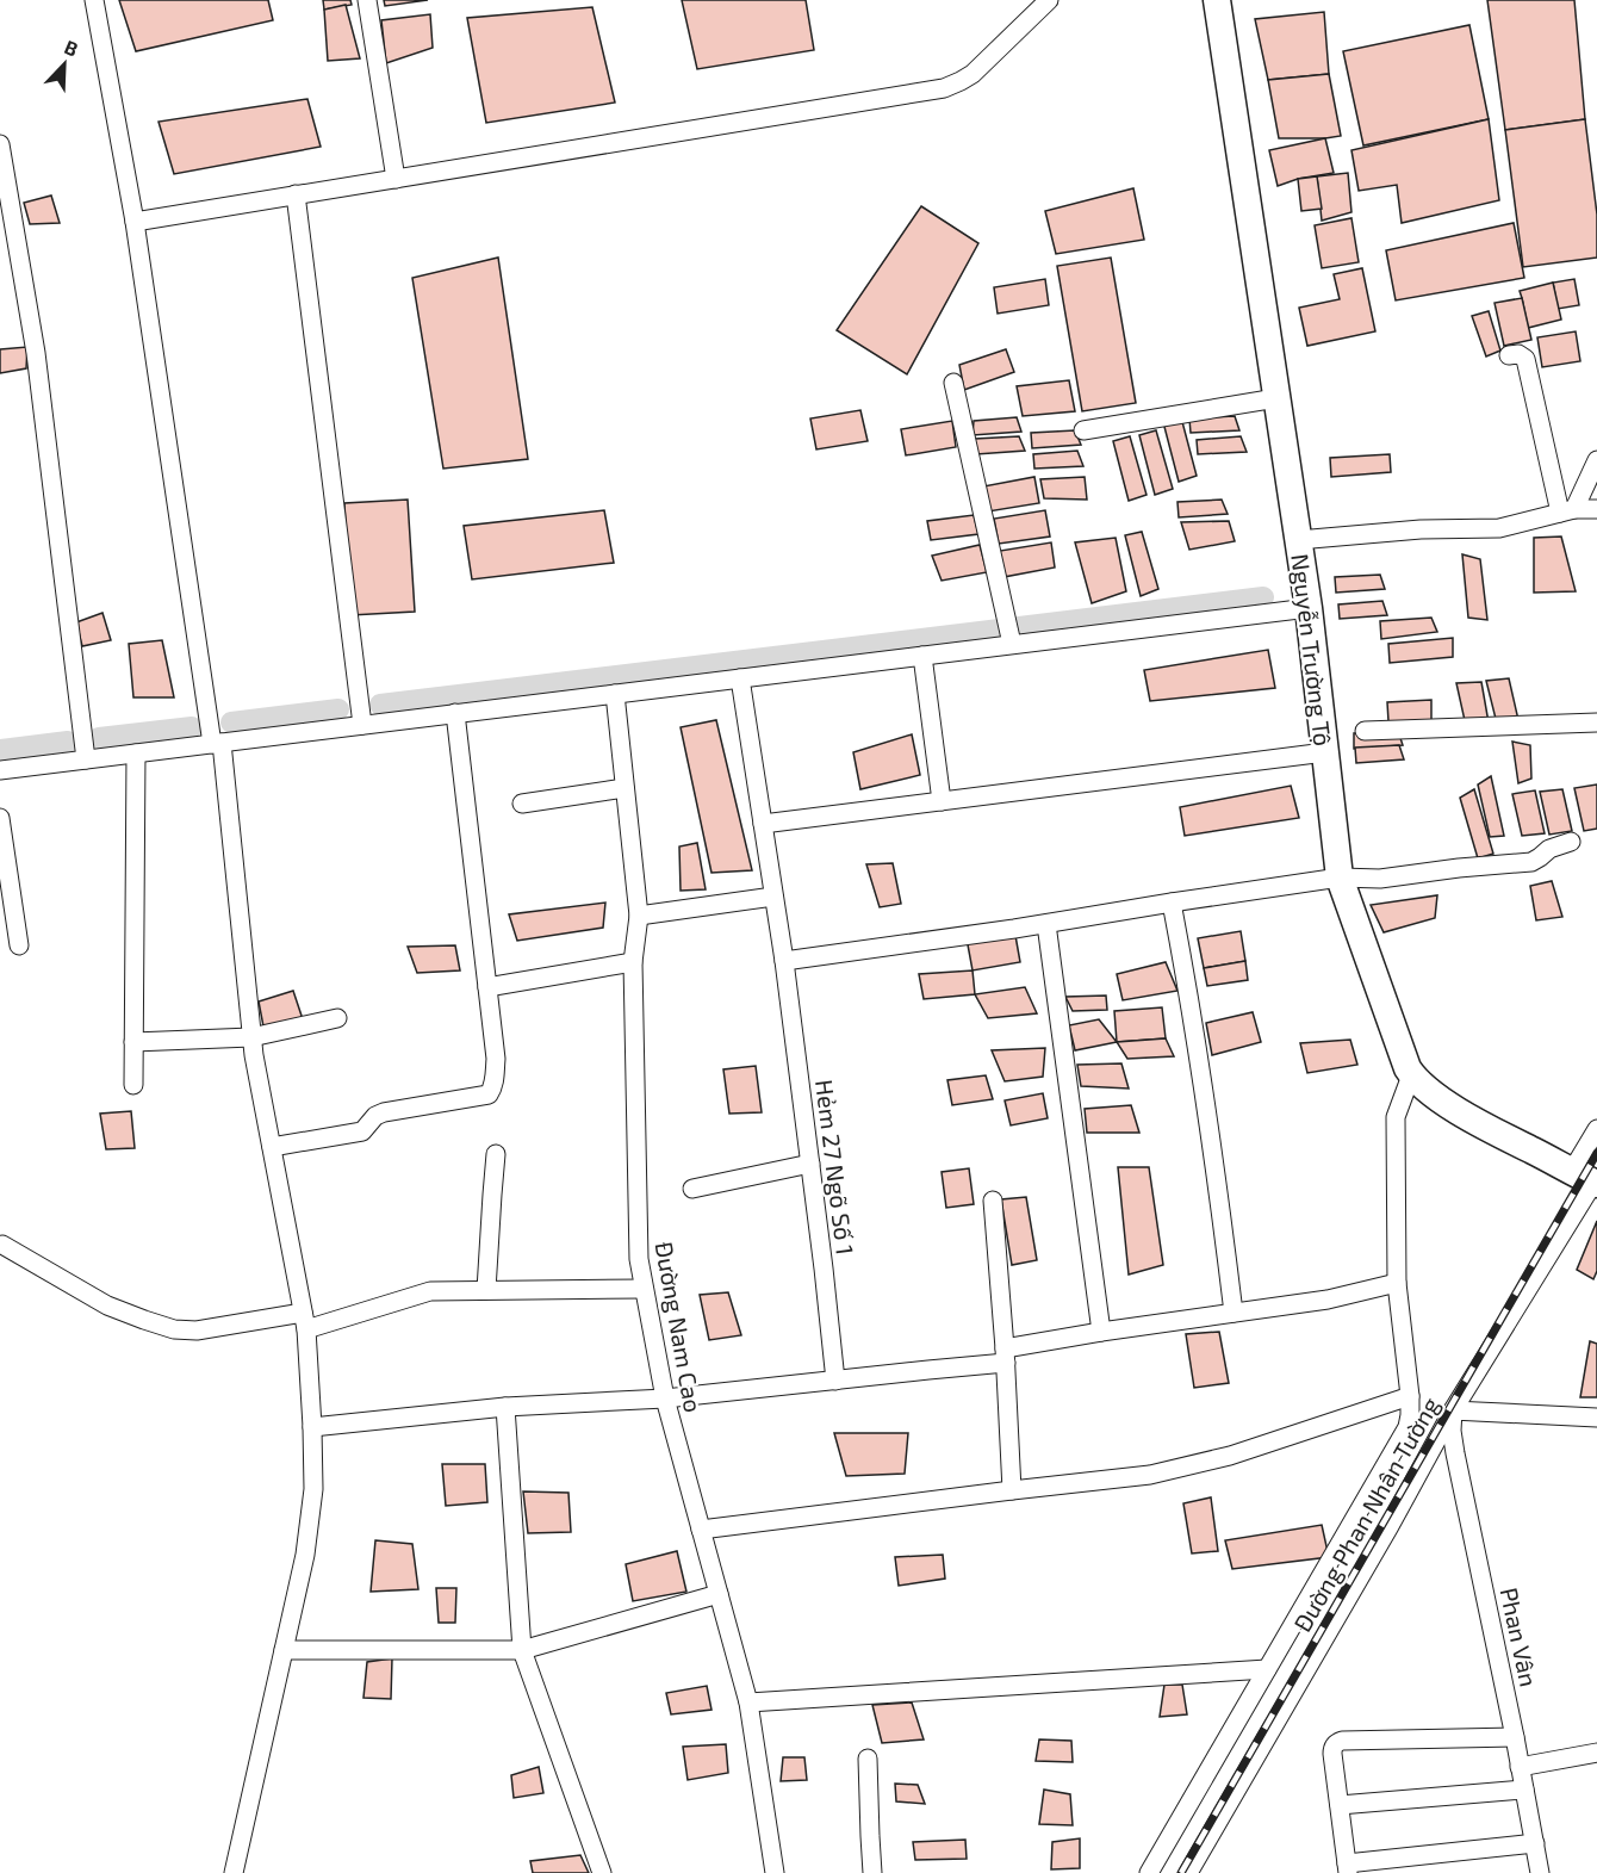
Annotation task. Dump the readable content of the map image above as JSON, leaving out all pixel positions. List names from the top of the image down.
{
  "streets": {
    "main road": ["Nguyễn Trường Tộ"],
    "street": [
      "Hẻm 27 Ngõ Số 1",
      "Đường Nam Cao",
      "Đường Phan Nhân Tường",
      "Phan Vân"
    ]
  },
  "crossings": [
    ["Nguyễn Trường Tộ", "Đường Phan Nhân Tường"],
    ["Đường Phan Nhân Tường", "Phan Vân"]
  ],
  "north": "top right"
}
